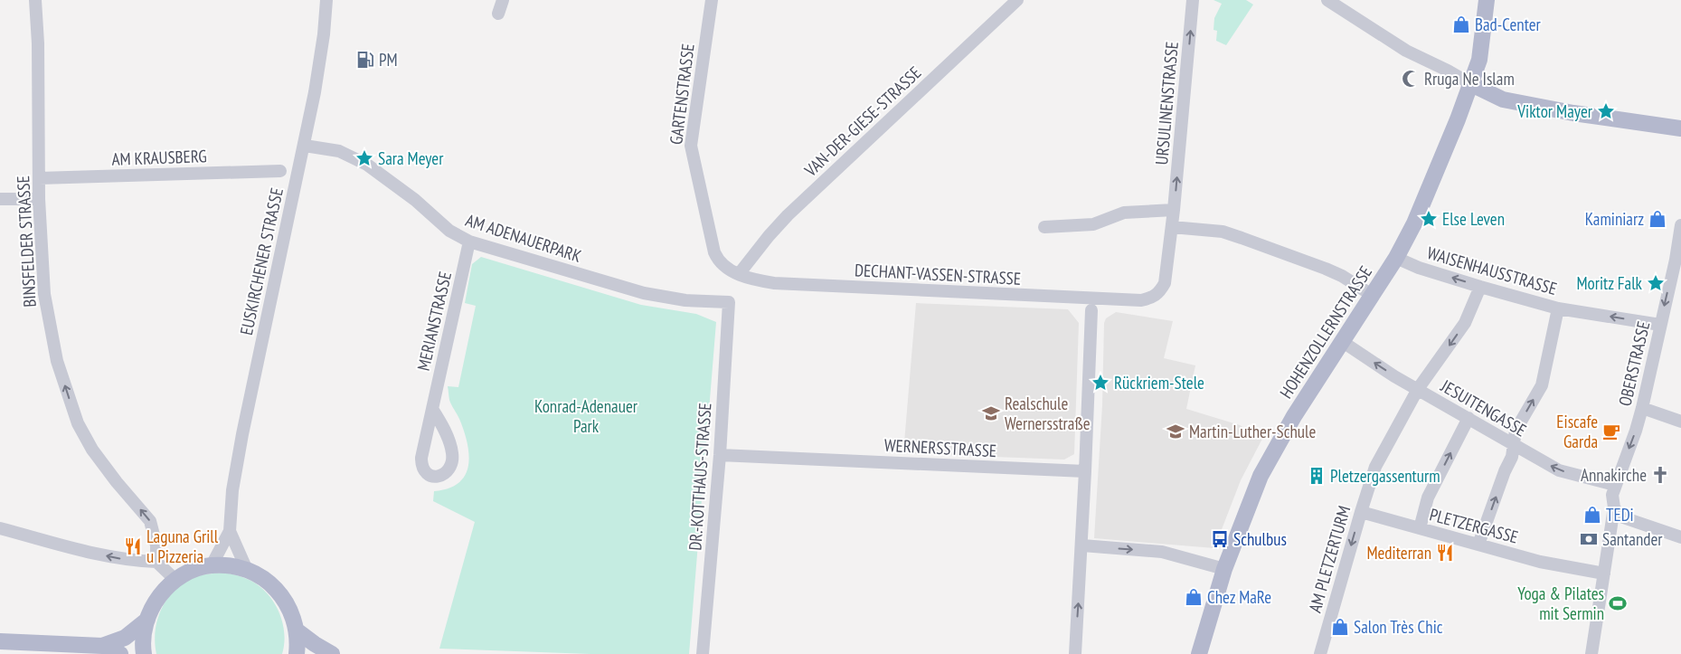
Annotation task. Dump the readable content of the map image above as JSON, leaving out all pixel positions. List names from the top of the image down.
{
  "streets": {
    "main road": ["HOHENZOLLERNSTRASSE"],
    "street": [
      "GARTENSTRASSE",
      "URSULINENSTRASSE",
      "VAN-DER-GIESE-STRASSE",
      "AM KRAUSBERG",
      "AM ADENAUERPARK",
      "BINSFELDER STRASSE",
      "EUSKIRCHENER STRASSE",
      "WAISENHAUSSTRASSE",
      "DECHANT-VASSEN-STRASSE",
      "MERIANSTRASSE",
      "OBERSTRASSE",
      "JESUITENGASSE",
      "WERNERSSTRASSE",
      "DR.-KOTTHAUS-STRASSE",
      "PLETZERGASSE",
      "AM PLETZERTURM"
    ]
  },
  "crossings": [
    ["GARTENSTRASSE", "DECHANT-VASSEN-STRASSE"],
    ["URSULINENSTRASSE", "DECHANT-VASSEN-STRASSE"],
    ["VAN-DER-GIESE-STRASSE", "DECHANT-VASSEN-STRASSE"],
    ["AM KRAUSBERG", "BINSFELDER STRASSE"],
    ["AM ADENAUERPARK", "EUSKIRCHENER STRASSE"],
    ["AM ADENAUERPARK", "MERIANSTRASSE"],
    ["AM ADENAUERPARK", "DR.-KOTTHAUS-STRASSE"],
    ["WAISENHAUSSTRASSE", "HOHENZOLLERNSTRASSE"],
    ["WAISENHAUSSTRASSE", "OBERSTRASSE"],
    ["WAISENHAUSSTRASSE", "AM PLETZERTURM"],
    ["HOHENZOLLERNSTRASSE", "JESUITENGASSE"],
    ["OBERSTRASSE", "JESUITENGASSE"],
    ["OBERSTRASSE", "PLETZERGASSE"],
    ["JESUITENGASSE", "AM PLETZERTURM"],
    ["WERNERSSTRASSE", "DR.-KOTTHAUS-STRASSE"],
    ["PLETZERGASSE", "AM PLETZERTURM"]
  ],
  "one_way": [
    "URSULINENSTRASSE",
    "BINSFELDER STRASSE",
    "WAISENHAUSSTRASSE",
    "JESUITENGASSE"
  ],
  "parks": ["Konrad-Adenauer Park"],
  "places": {
    "shop": [
      "Bad-Center",
      "Kaminiarz",
      "TEDi",
      "Chez MaRe",
      "Salon Très Chic"
    ],
    "fuel station": ["PM"],
    "mosque": ["Rruga Ne Islam"],
    "place": [
      "Viktor Mayer",
      "Sara Meyer",
      "Else Leven",
      "Moritz Falk",
      "Rückriem-Stele"
    ],
    "school or university": ["Realschule Wernersstraße", "Martin-Luther-Schule"],
    "cafe": ["Eiscafe Garda"],
    "church": ["Annakirche"],
    "building": ["Pletzergassenturm"],
    "bus stop": ["Schulbus"],
    "bank": ["Santander"],
    "restaurant": ["Laguna Grill u Pizzeria", "Mediterran"],
    "sports": ["Yoga & Pilates mit Sermin"]
  }
}
